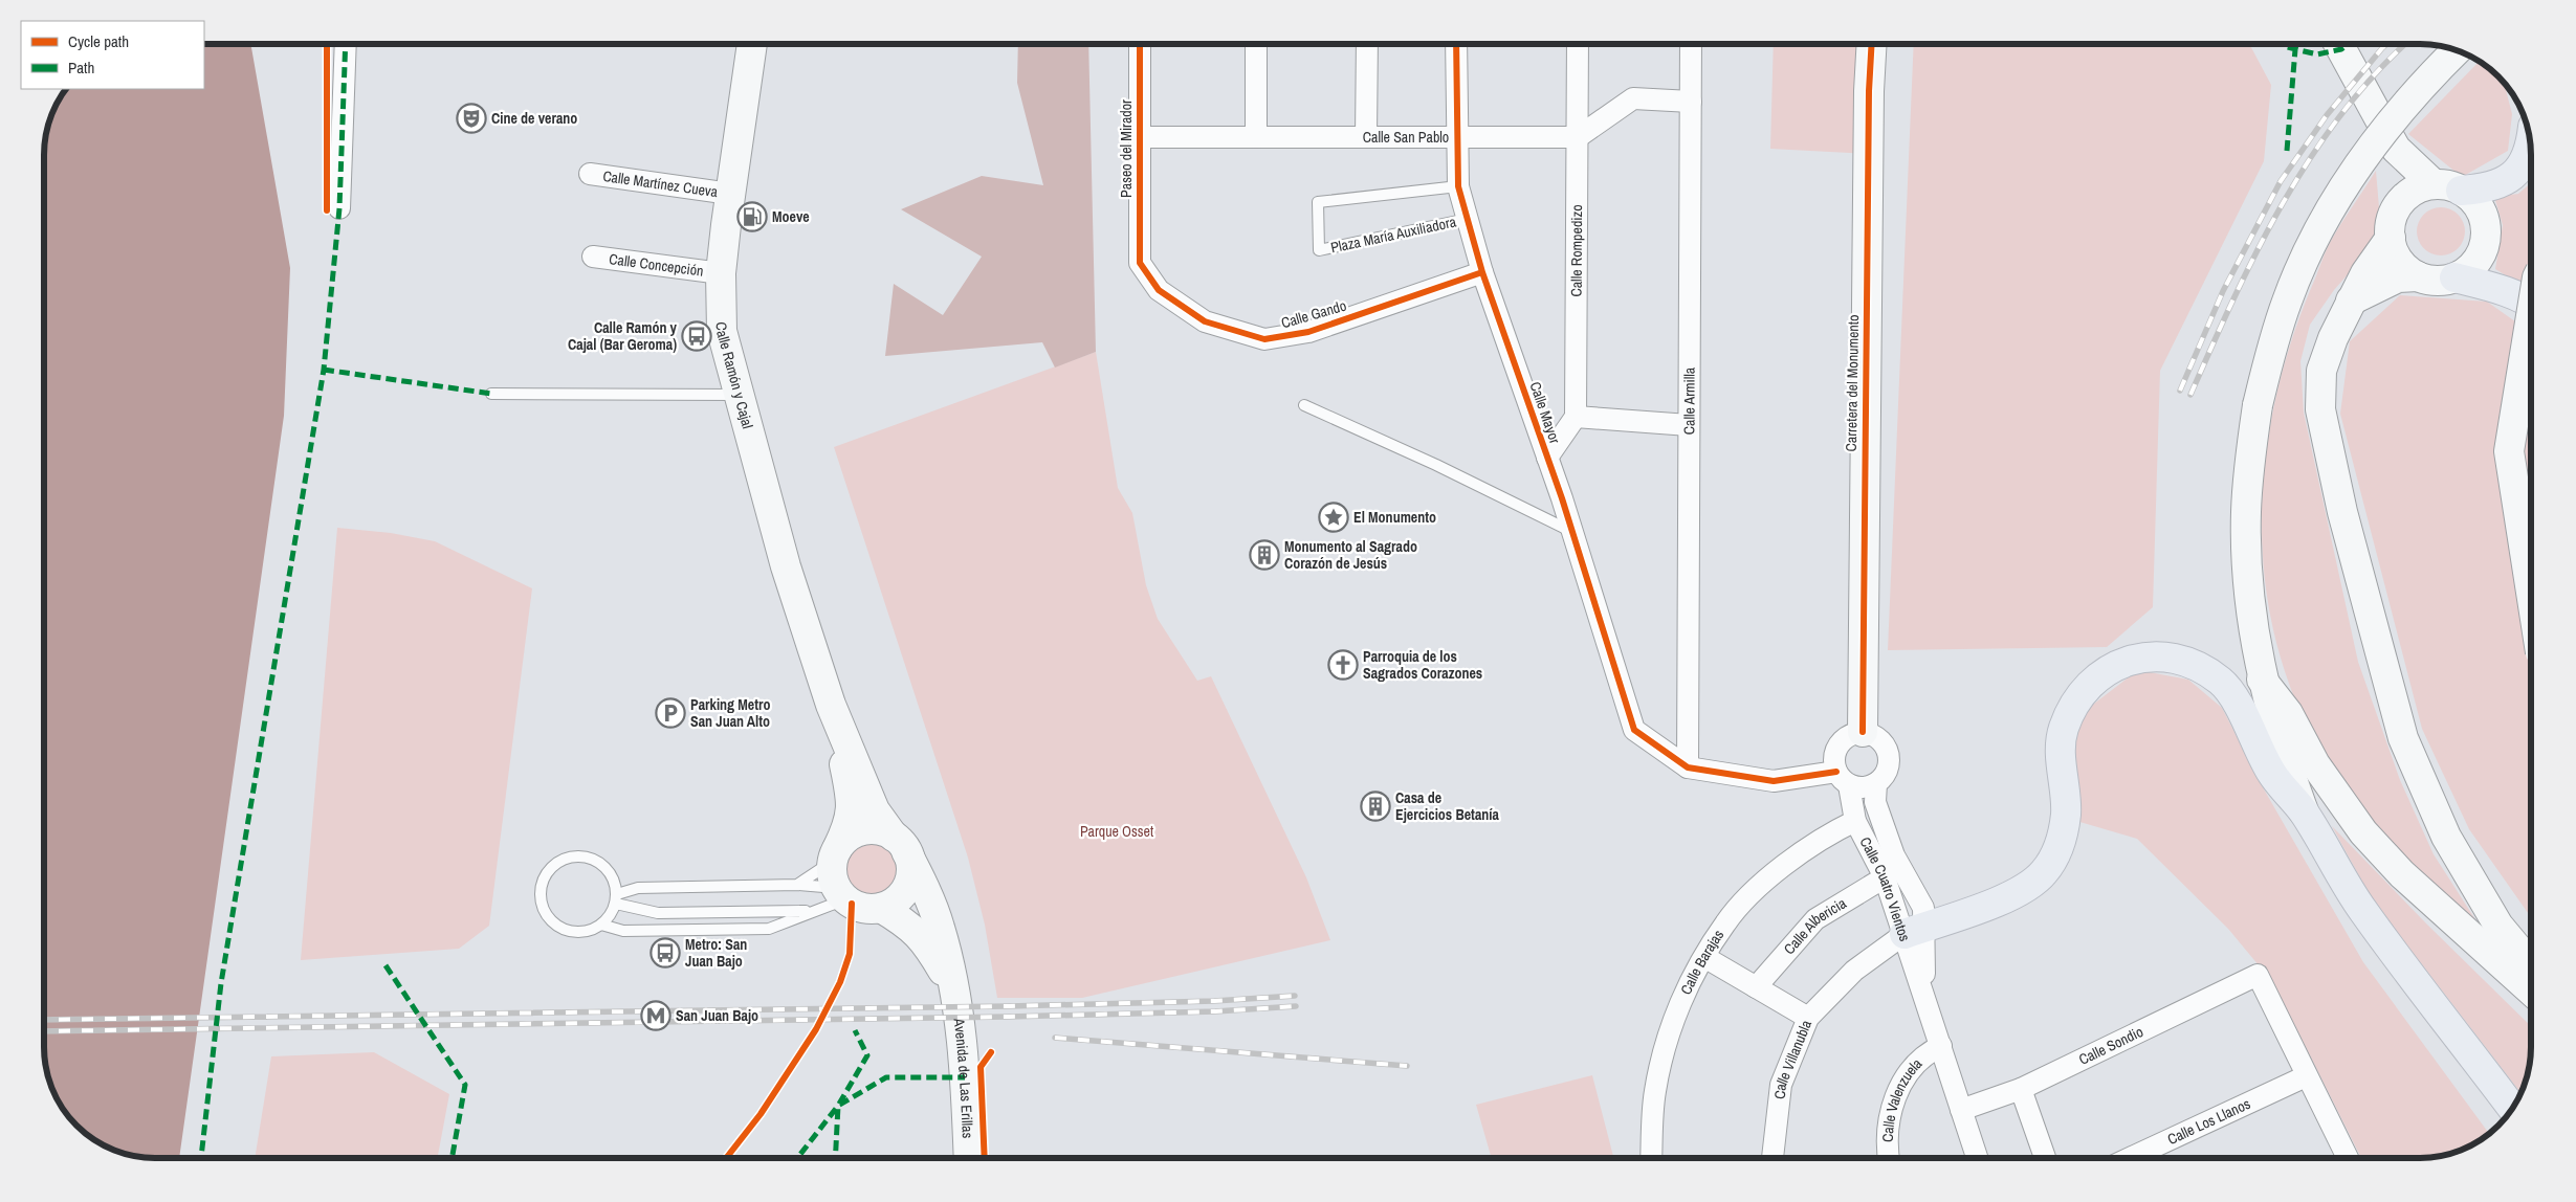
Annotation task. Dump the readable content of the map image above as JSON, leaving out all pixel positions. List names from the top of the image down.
{
  "streets": {
    "main road": ["Calle Ramón y Cajal", "Carretera del Monumento", "Avenida de Las Erillas"],
    "street": [
      "Calle San Pablo",
      "Paseo del Mirador",
      "Calle Martínez Cueva",
      "Calle Rompedizo",
      "Calle Concepción",
      "Calle Gando",
      "Calle Armilla",
      "Calle Mayor",
      "Calle Cuatro Vientos",
      "Calle Albericia",
      "Calle Barajas",
      "Calle Sondio",
      "Calle Villanubla",
      "Calle Valenzuela",
      "Calle Los Llanos"
    ],
    "lane": ["Plaza María Auxiliadora"]
  },
  "crossings": [
    ["Calle San Pablo", "Paseo del Mirador"],
    ["Calle San Pablo", "Calle Rompedizo"],
    ["Calle San Pablo", "Calle Mayor"],
    ["Paseo del Mirador", "Calle Gando"],
    ["Calle Martínez Cueva", "Calle Ramón y Cajal"],
    ["Plaza María Auxiliadora", "Calle Mayor"],
    ["Calle Concepción", "Calle Ramón y Cajal"],
    ["Calle Gando", "Calle Mayor"],
    ["Calle Ramón y Cajal", "Avenida de Las Erillas"],
    ["Carretera del Monumento", "Calle Cuatro Vientos"],
    ["Calle Armilla", "Calle Mayor"],
    ["Calle Cuatro Vientos", "Calle Albericia"],
    ["Calle Cuatro Vientos", "Calle Barajas"],
    ["Calle Cuatro Vientos", "Calle Sondio"],
    ["Calle Cuatro Vientos", "Calle Villanubla"],
    ["Calle Cuatro Vientos", "Calle Valenzuela"],
    ["Calle Sondio", "Calle Los Llanos"]
  ],
  "parks": ["Parque Osset"],
  "places": {
    "theatre": ["Cine de verano"],
    "fuel station": ["Moeve"],
    "bus stop": ["Calle Ramón y Cajal (Bar Geroma)", "Metro: San Juan Bajo"],
    "place": ["El Monumento"],
    "building": ["Monumento al Sagrado Corazón de Jesús", "Casa de Ejercicios Betanía"],
    "church": ["Parroquia de los Sagrados Corazones"],
    "parking": ["Parking Metro San Juan Alto"],
    "metro station": ["San Juan Bajo"]
  },
  "legend": ["Cycle path", "Path"]
}
